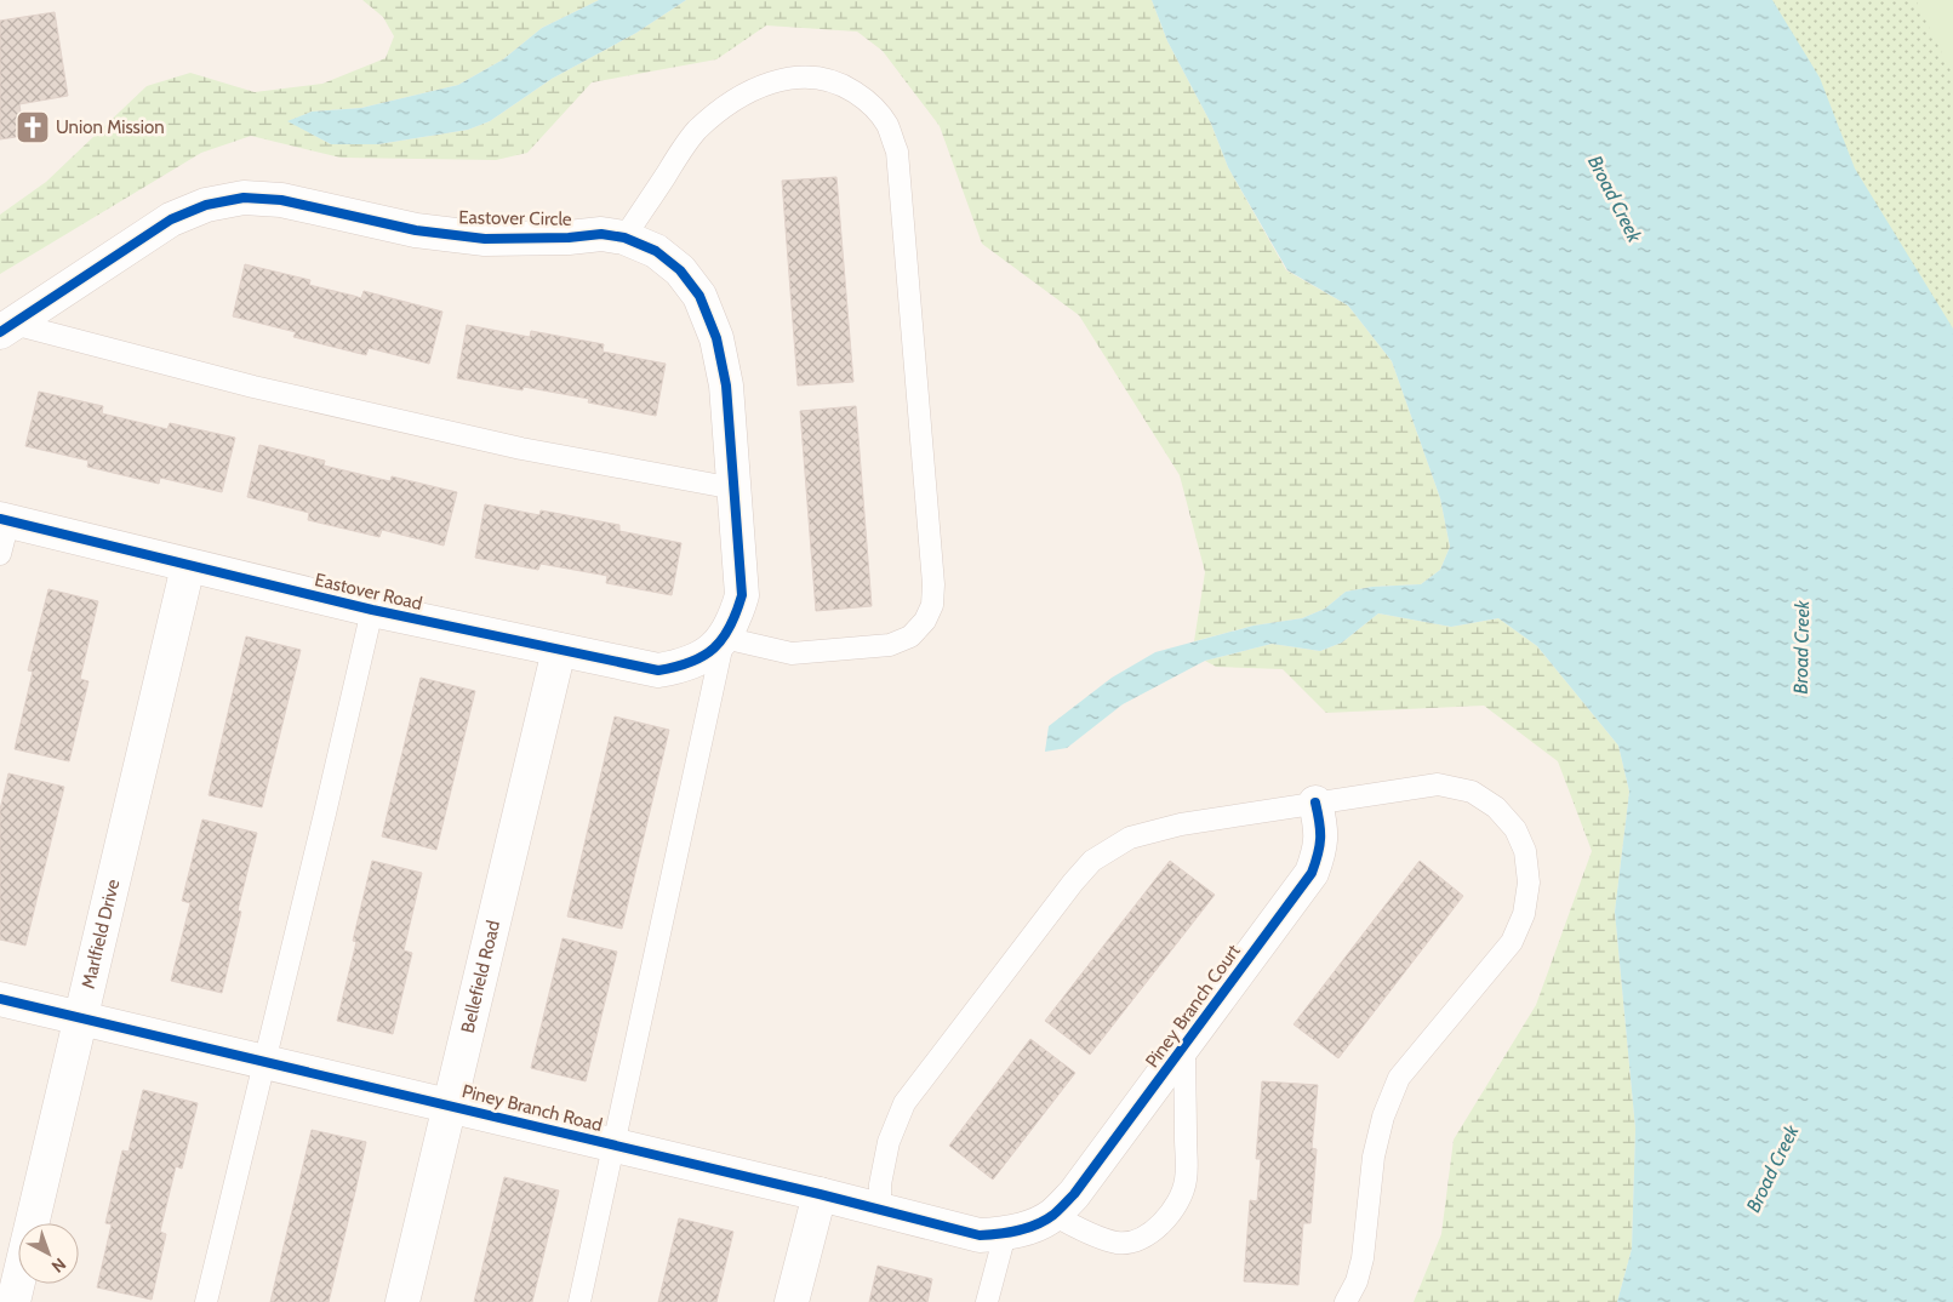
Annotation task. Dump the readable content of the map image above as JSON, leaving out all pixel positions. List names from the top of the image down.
{
  "streets": {
    "street": [
      "Eastover Circle",
      "Eastover Road",
      "Marlfield Drive",
      "Bellefield Road",
      "Piney Branch Court",
      "Piney Branch Road"
    ]
  },
  "crossings": [
    ["Eastover Circle", "Eastover Road"],
    ["Eastover Road", "Marlfield Drive"],
    ["Eastover Road", "Bellefield Road"],
    ["Marlfield Drive", "Piney Branch Road"],
    ["Bellefield Road", "Piney Branch Road"],
    ["Piney Branch Court", "Piney Branch Road"]
  ],
  "water": ["Broad Creek"],
  "places": {
    "church": ["Union Mission"]
  },
  "north": "bottom right"
}
